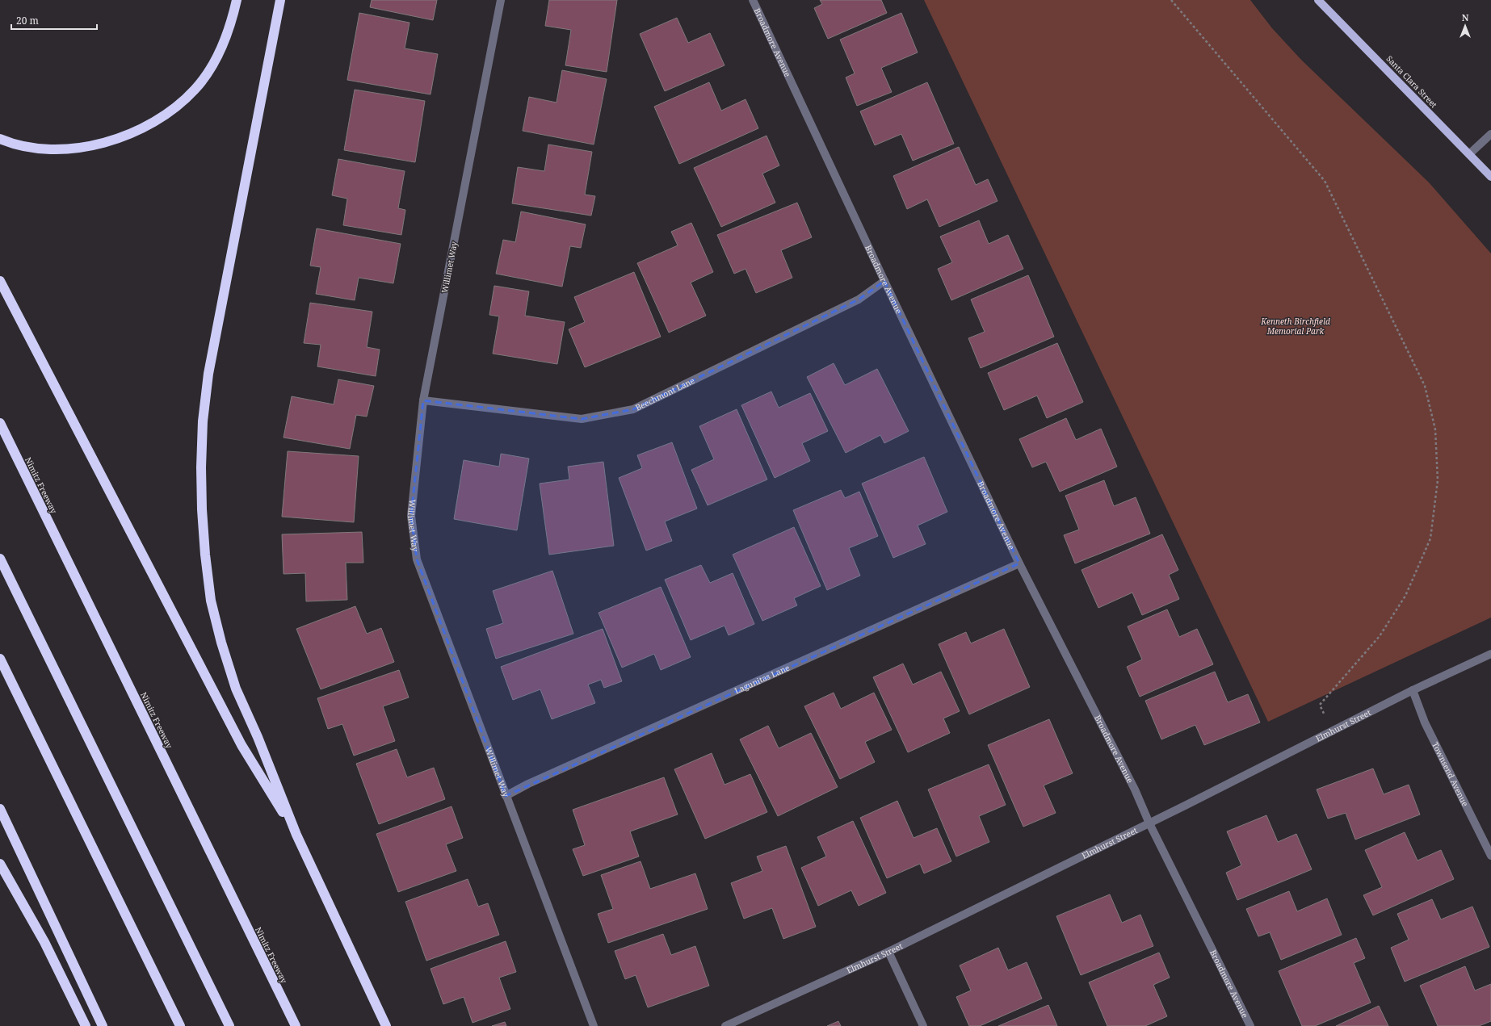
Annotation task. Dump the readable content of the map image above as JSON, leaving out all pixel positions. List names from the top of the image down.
{
  "streets": {
    "highway": ["Nimitz Freeway"],
    "main road": ["Santa Clara Street"],
    "street": [
      "Broadmore Avenue",
      "Willimet Way",
      "Beechmont Lane",
      "Lagunitas Lane",
      "Elmhurst Street",
      "Townsend Avenue"
    ]
  },
  "crossings": [
    ["Broadmore Avenue", "Beechmont Lane"],
    ["Broadmore Avenue", "Lagunitas Lane"],
    ["Broadmore Avenue", "Elmhurst Street"],
    ["Willimet Way", "Beechmont Lane"],
    ["Willimet Way", "Lagunitas Lane"],
    ["Elmhurst Street", "Townsend Avenue"]
  ],
  "parks": ["Kenneth Birchfield Memorial Park"],
  "scale_bar": "20 m",
  "north": "top"
}
